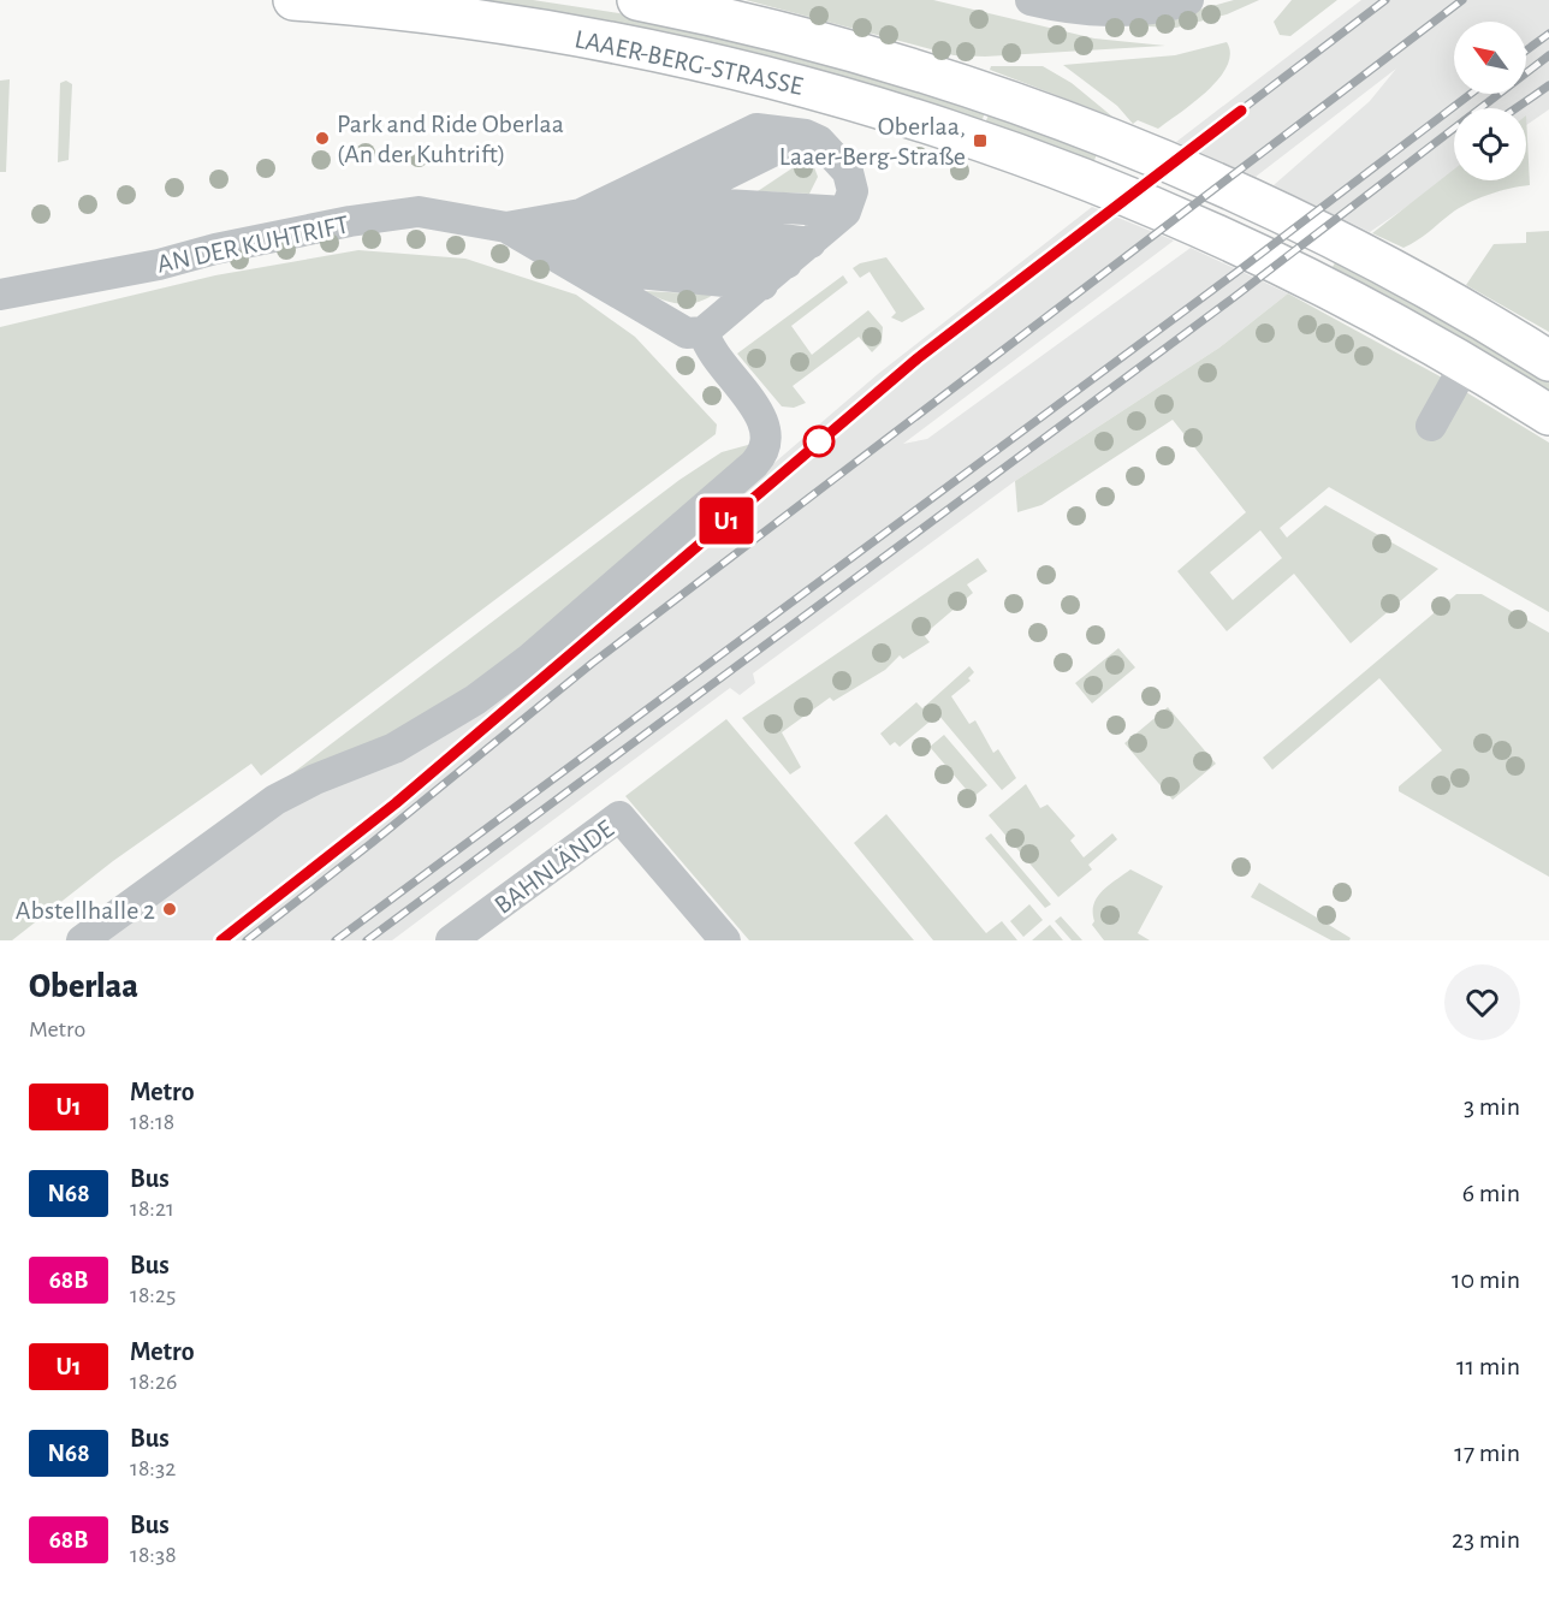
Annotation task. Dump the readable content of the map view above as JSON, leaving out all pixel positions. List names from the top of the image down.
{
  "streets": {
    "main road": ["LAAER-BERG-STRASSE"],
    "street": ["AN DER KUHTRIFT", "BAHNLÄNDE"]
  },
  "places": {
    "other": ["Park and Ride Oberlaa (An der Kuhtrift)", "Abstellhalle 2"],
    "transit": ["Oberlaa, Laaer-Berg-Straße"]
  },
  "lines": ["metro line U1"],
  "north": "top left",
  "page": {
    "on_map": "U1",
    "heading": ["Oberlaa", "Metro"],
    "list": [
      {
        "mark": "U1",
        "name": "Metro",
        "note": "18:18",
        "value": "3 min"
      },
      {
        "mark": "N68",
        "name": "Bus",
        "note": "18:21",
        "value": "6 min"
      },
      {
        "mark": "68B",
        "name": "Bus",
        "note": "18:25",
        "value": "10 min"
      },
      {
        "mark": "U1",
        "name": "Metro",
        "note": "18:26",
        "value": "11 min"
      },
      {
        "mark": "N68",
        "name": "Bus",
        "note": "18:32",
        "value": "17 min"
      },
      {
        "mark": "68B",
        "name": "Bus",
        "note": "18:38",
        "value": "23 min"
      }
    ]
  }
}
